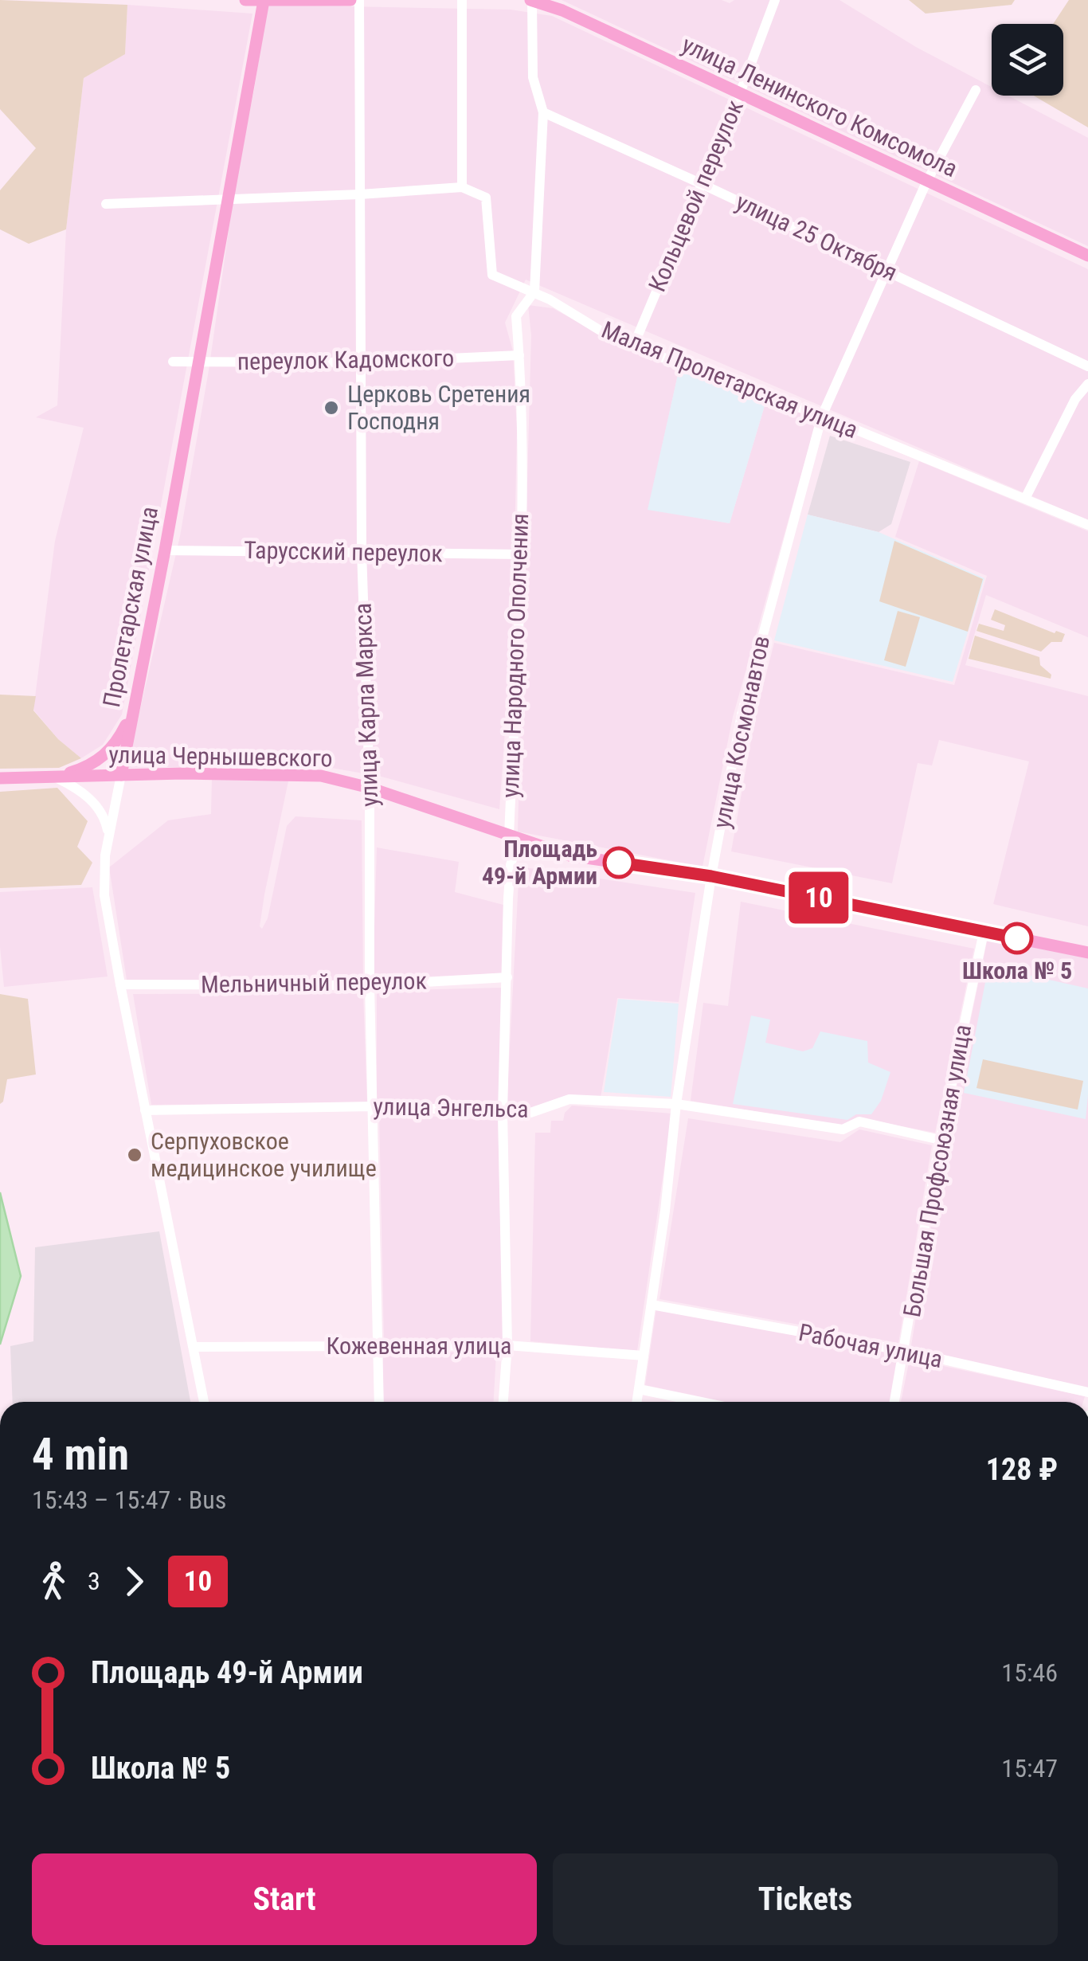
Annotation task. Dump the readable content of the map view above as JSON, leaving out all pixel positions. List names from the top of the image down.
{
  "streets": {
    "main road": ["улица Ленинского Комсомола", "Пролетарская улица", "улица Чернышевского"],
    "street": [
      "Кольцевой переулок",
      "улица 25 Октября",
      "переулок Кадомского",
      "Малая Пролетарская улица",
      "Тарусский переулок",
      "улица Народного Ополчения",
      "улица Карла Маркса",
      "улица Космонавтов",
      "Мельничный переулок",
      "улица Энгельса",
      "Большая Профсоюзная улица",
      "Кожевенная улица",
      "Рабочая улица"
    ]
  },
  "crossings": [
    ["улица Ленинского Комсомола", "Кольцевой переулок"],
    ["улица Ленинского Комсомола", "улица Народного Ополчения"],
    ["улица Ленинского Комсомола", "улица Космонавтов"],
    ["Кольцевой переулок", "улица 25 Октября"],
    ["Кольцевой переулок", "Малая Пролетарская улица"],
    ["улица 25 Октября", "улица Народного Ополчения"],
    ["улица 25 Октября", "улица Космонавтов"],
    ["переулок Кадомского", "Пролетарская улица"],
    ["переулок Кадомского", "улица Народного Ополчения"],
    ["переулок Кадомского", "улица Карла Маркса"],
    ["Малая Пролетарская улица", "улица Народного Ополчения"],
    ["Малая Пролетарская улица", "улица Космонавтов"],
    ["Тарусский переулок", "Пролетарская улица"],
    ["Тарусский переулок", "улица Народного Ополчения"],
    ["Тарусский переулок", "улица Карла Маркса"],
    ["Пролетарская улица", "улица Чернышевского"],
    ["Пролетарская улица", "Мельничный переулок"],
    ["Пролетарская улица", "улица Энгельса"],
    ["Пролетарская улица", "Кожевенная улица"],
    ["улица Народного Ополчения", "улица Чернышевского"],
    ["улица Народного Ополчения", "Мельничный переулок"],
    ["улица Народного Ополчения", "улица Энгельса"],
    ["улица Народного Ополчения", "Кожевенная улица"],
    ["улица Карла Маркса", "улица Чернышевского"],
    ["улица Карла Маркса", "Мельничный переулок"],
    ["улица Карла Маркса", "улица Энгельса"],
    ["улица Карла Маркса", "Кожевенная улица"],
    ["улица Космонавтов", "улица Чернышевского"],
    ["улица Космонавтов", "улица Энгельса"],
    ["улица Космонавтов", "Кожевенная улица"],
    ["улица Космонавтов", "Рабочая улица"],
    ["улица Чернышевского", "Большая Профсоюзная улица"],
    ["улица Энгельса", "Большая Профсоюзная улица"],
    ["Большая Профсоюзная улица", "Рабочая улица"]
  ],
  "places": [
    "Церковь Сретения Господня",
    "Площадь 49-й Армии",
    "Школа № 5",
    "Серпуховское медицинское училище"
  ],
  "lines": ["bus line 10"],
  "page": {
    "on_map": "10",
    "heading": ["4 min", "15:43 – 15:47 · Bus", "128 ₽"],
    "legs": ["3", "10"],
    "list": [
      {
        "name": "Площадь 49-й Армии",
        "value": "15:46"
      },
      {
        "name": "Школа № 5",
        "value": "15:47"
      }
    ],
    "buttons": ["Start", "Tickets"]
  }
}
